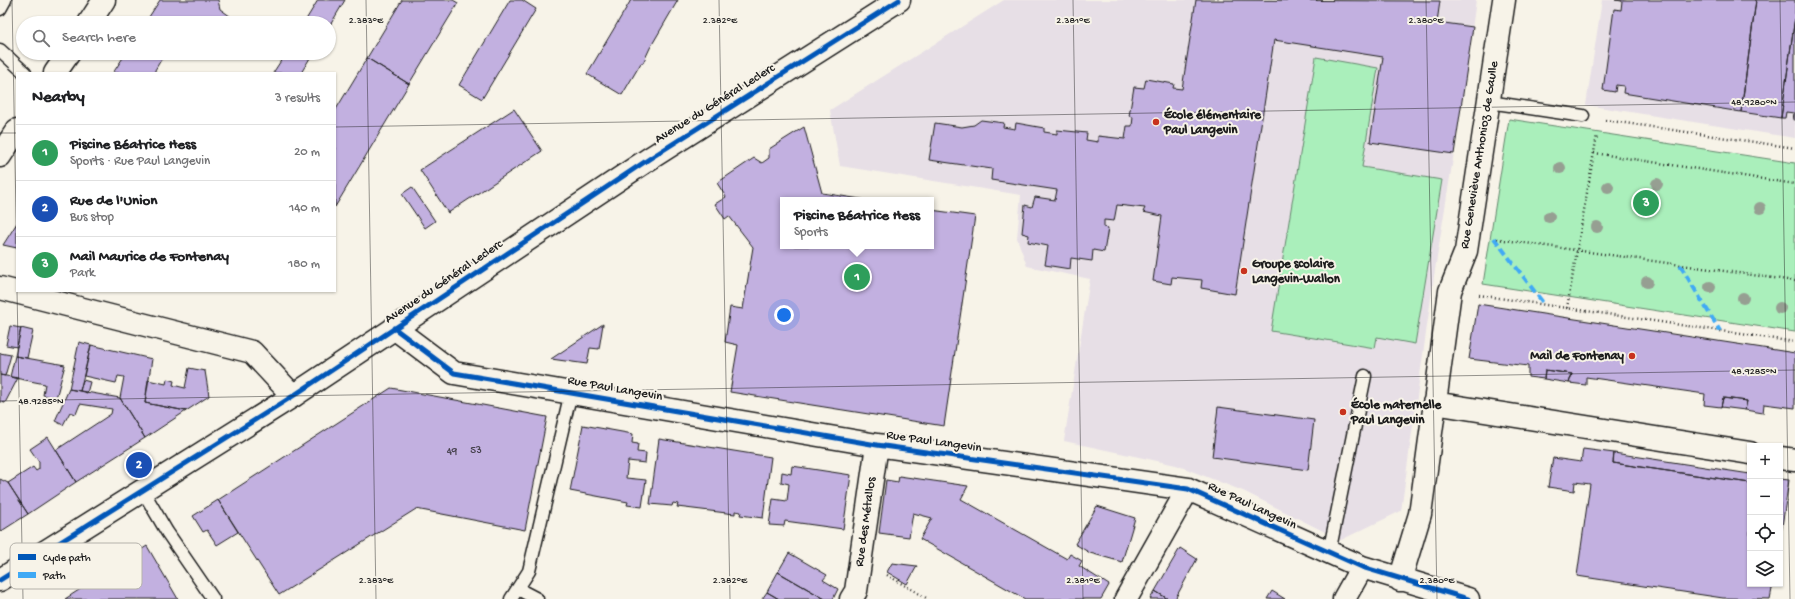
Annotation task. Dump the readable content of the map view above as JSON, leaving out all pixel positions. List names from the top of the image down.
{
  "streets": {
    "street": [
      "Avenue du Général Leclerc",
      "Rue Geneviève Anthonioz de Gaulle",
      "Rue Paul Langevin",
      "Rue des Métallos"
    ]
  },
  "crossings": [
    ["Avenue du Général Leclerc", "Rue Paul Langevin"],
    ["Rue Geneviève Anthonioz de Gaulle", "Rue Paul Langevin"],
    ["Rue Paul Langevin", "Rue des Métallos"]
  ],
  "places": [
    "École élémentaire Paul Langevin",
    "Groupe scolaire Langevin-Wallon",
    "Mail de Fontenay",
    "École maternelle Paul Langevin"
  ],
  "house_numbers": ["53", "49"],
  "legend": ["Cycle path", "Path"],
  "page": {
    "search": "Search here",
    "heading": ["Nearby", "3 results"],
    "list": [
      {
        "mark": "1",
        "name": "Piscine Béatrice Hess",
        "note": "Sports · Rue Paul Langevin",
        "value": "20 m"
      },
      {
        "mark": "2",
        "name": "Rue de l'Union",
        "note": "Bus stop",
        "value": "140 m"
      },
      {
        "mark": "3",
        "name": "Mail Maurice de Fontenay",
        "note": "Park",
        "value": "180 m"
      }
    ],
    "pins": ["3", "1", "2"],
    "popup": ["Piscine Béatrice Hess", "Sports"],
    "map_buttons": ["+", "−"]
  },
  "coordinates": [
    "2.383°E",
    "2.382°E",
    "2.381°E",
    "2.380°E",
    "48.9280°N",
    "48.9285°N"
  ]
}
